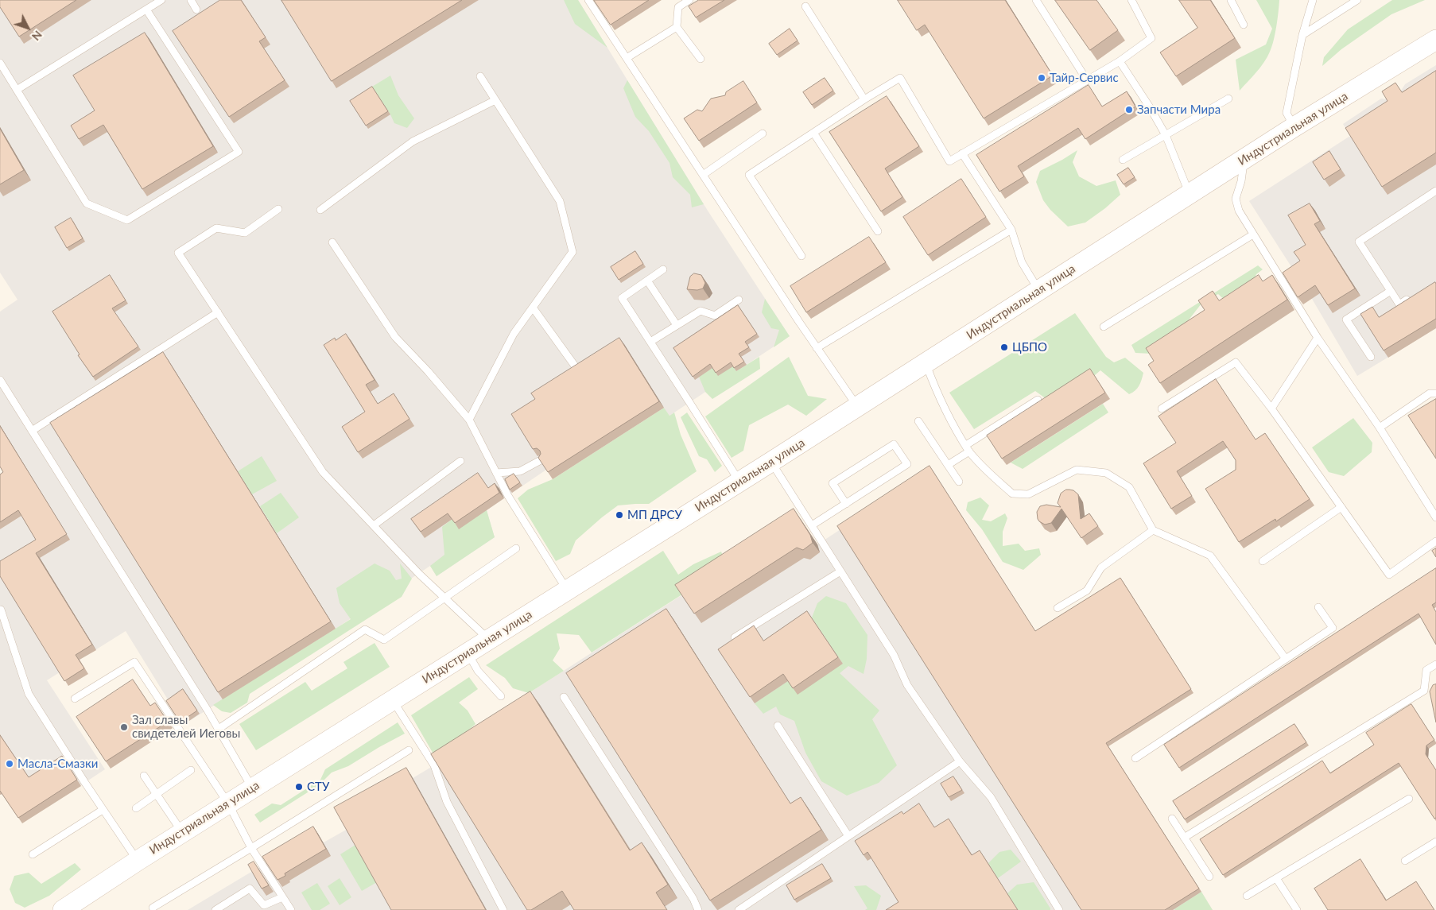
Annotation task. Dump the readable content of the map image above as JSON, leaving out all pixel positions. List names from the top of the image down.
{
  "streets": {
    "main road": ["Индустриальная улица"]
  },
  "places": [
    "Тайр-Сервис",
    "Запчасти Мира",
    "ЦБПО",
    "МП ДРСУ",
    "Зал славы свидетелей Иеговы",
    "Масла-Смазки",
    "СТУ"
  ],
  "north": "bottom right"
}
